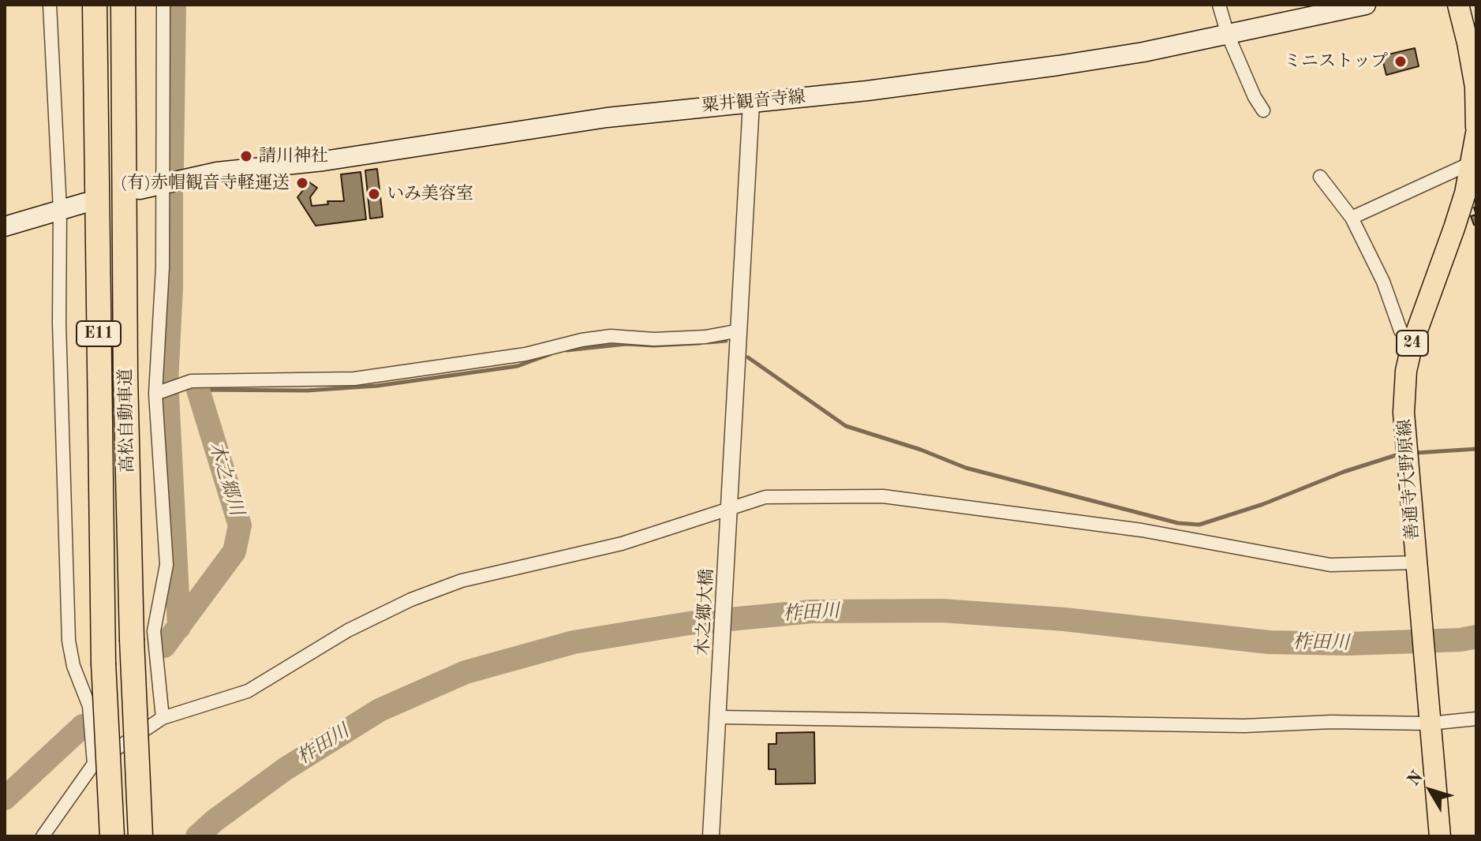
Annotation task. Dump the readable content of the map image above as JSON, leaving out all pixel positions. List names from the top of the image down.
{
  "streets": {
    "highway": ["E11", "高松自動車道"],
    "main road": ["粟井観音寺線", "24", "善通寺大野原線"],
    "street": ["木之郷大橋"]
  },
  "crossings": [
    ["粟井観音寺線", "木之郷大橋"]
  ],
  "water": ["木之郷川", "柞田川"],
  "places": [
    "ミニストップ",
    "請川神社",
    "(有)赤帽観音寺軽運送",
    "いみ美容室"
  ],
  "north": "top left"
}
